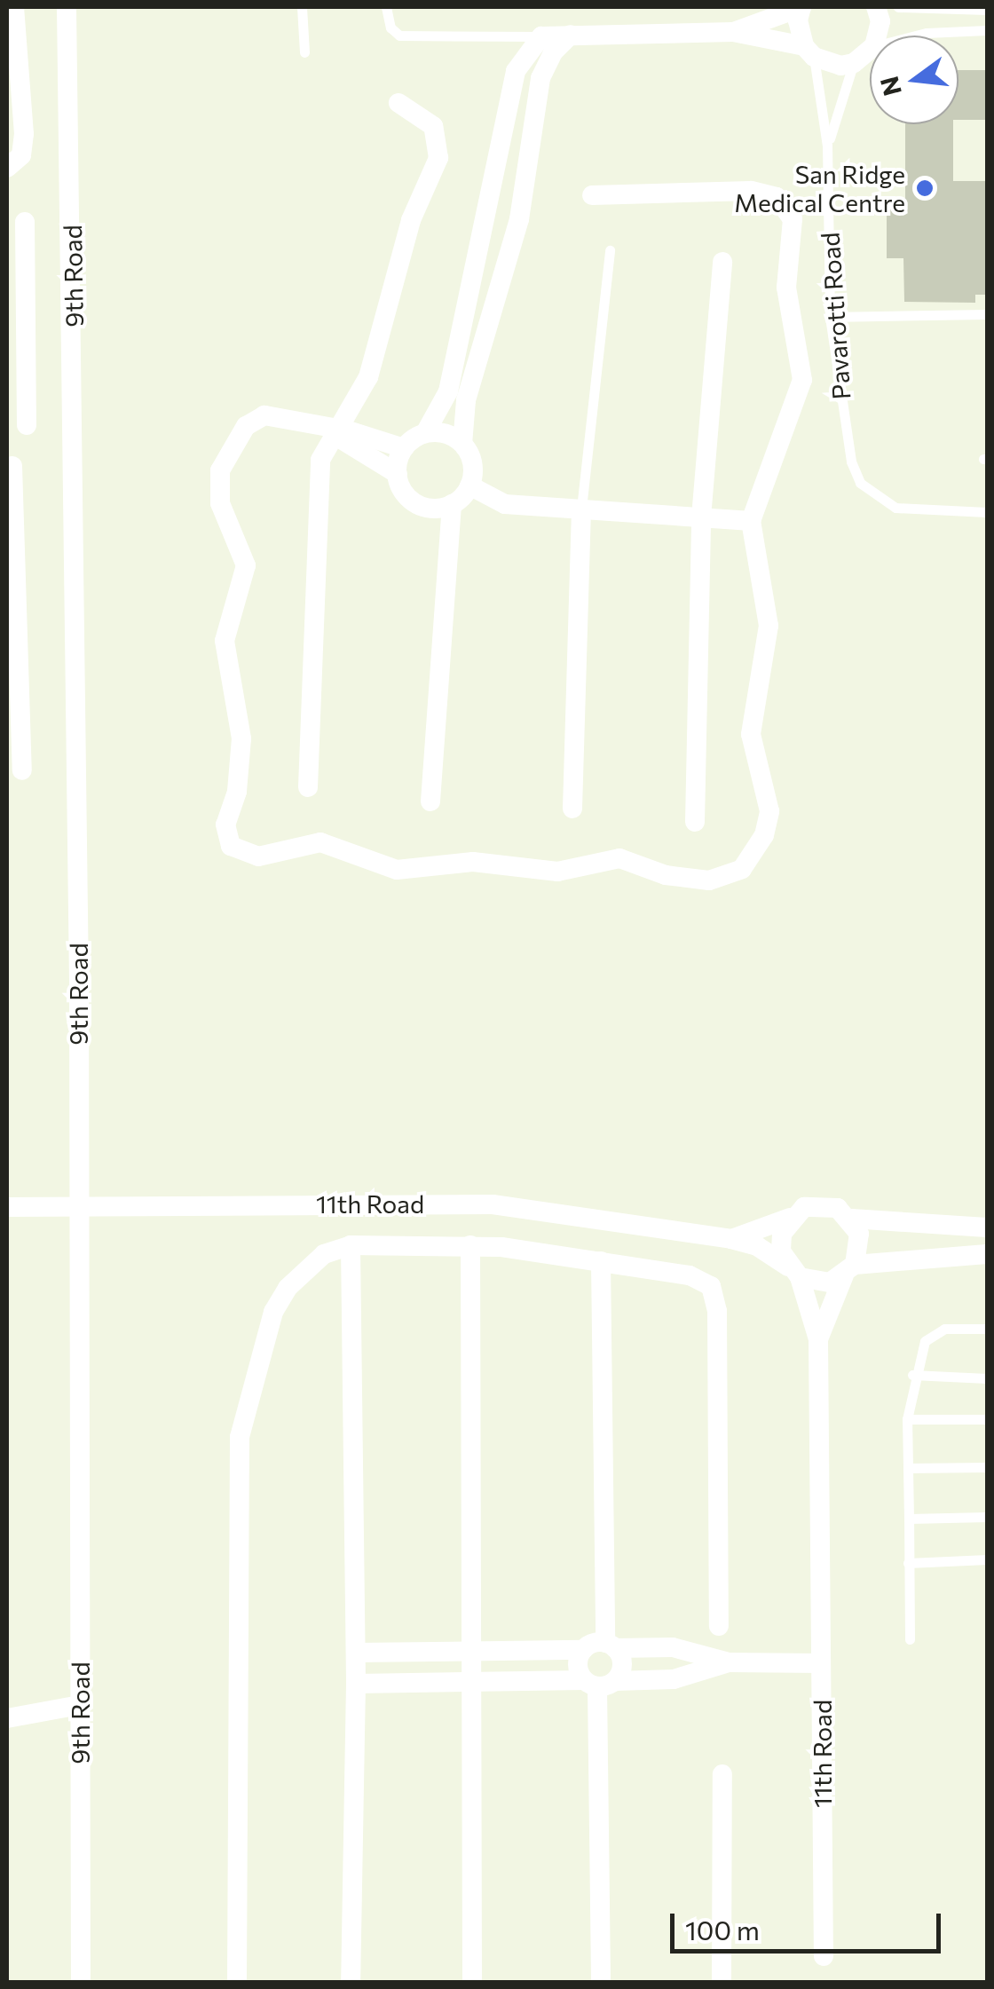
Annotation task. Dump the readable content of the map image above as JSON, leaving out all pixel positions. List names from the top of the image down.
{
  "streets": {
    "street": ["9th Road", "11th Road"],
    "lane": ["Pavarotti Road"]
  },
  "crossings": [
    ["9th Road", "11th Road"]
  ],
  "places": ["San Ridge Medical Centre"],
  "scale_bar": "100 m",
  "north": "left"
}
